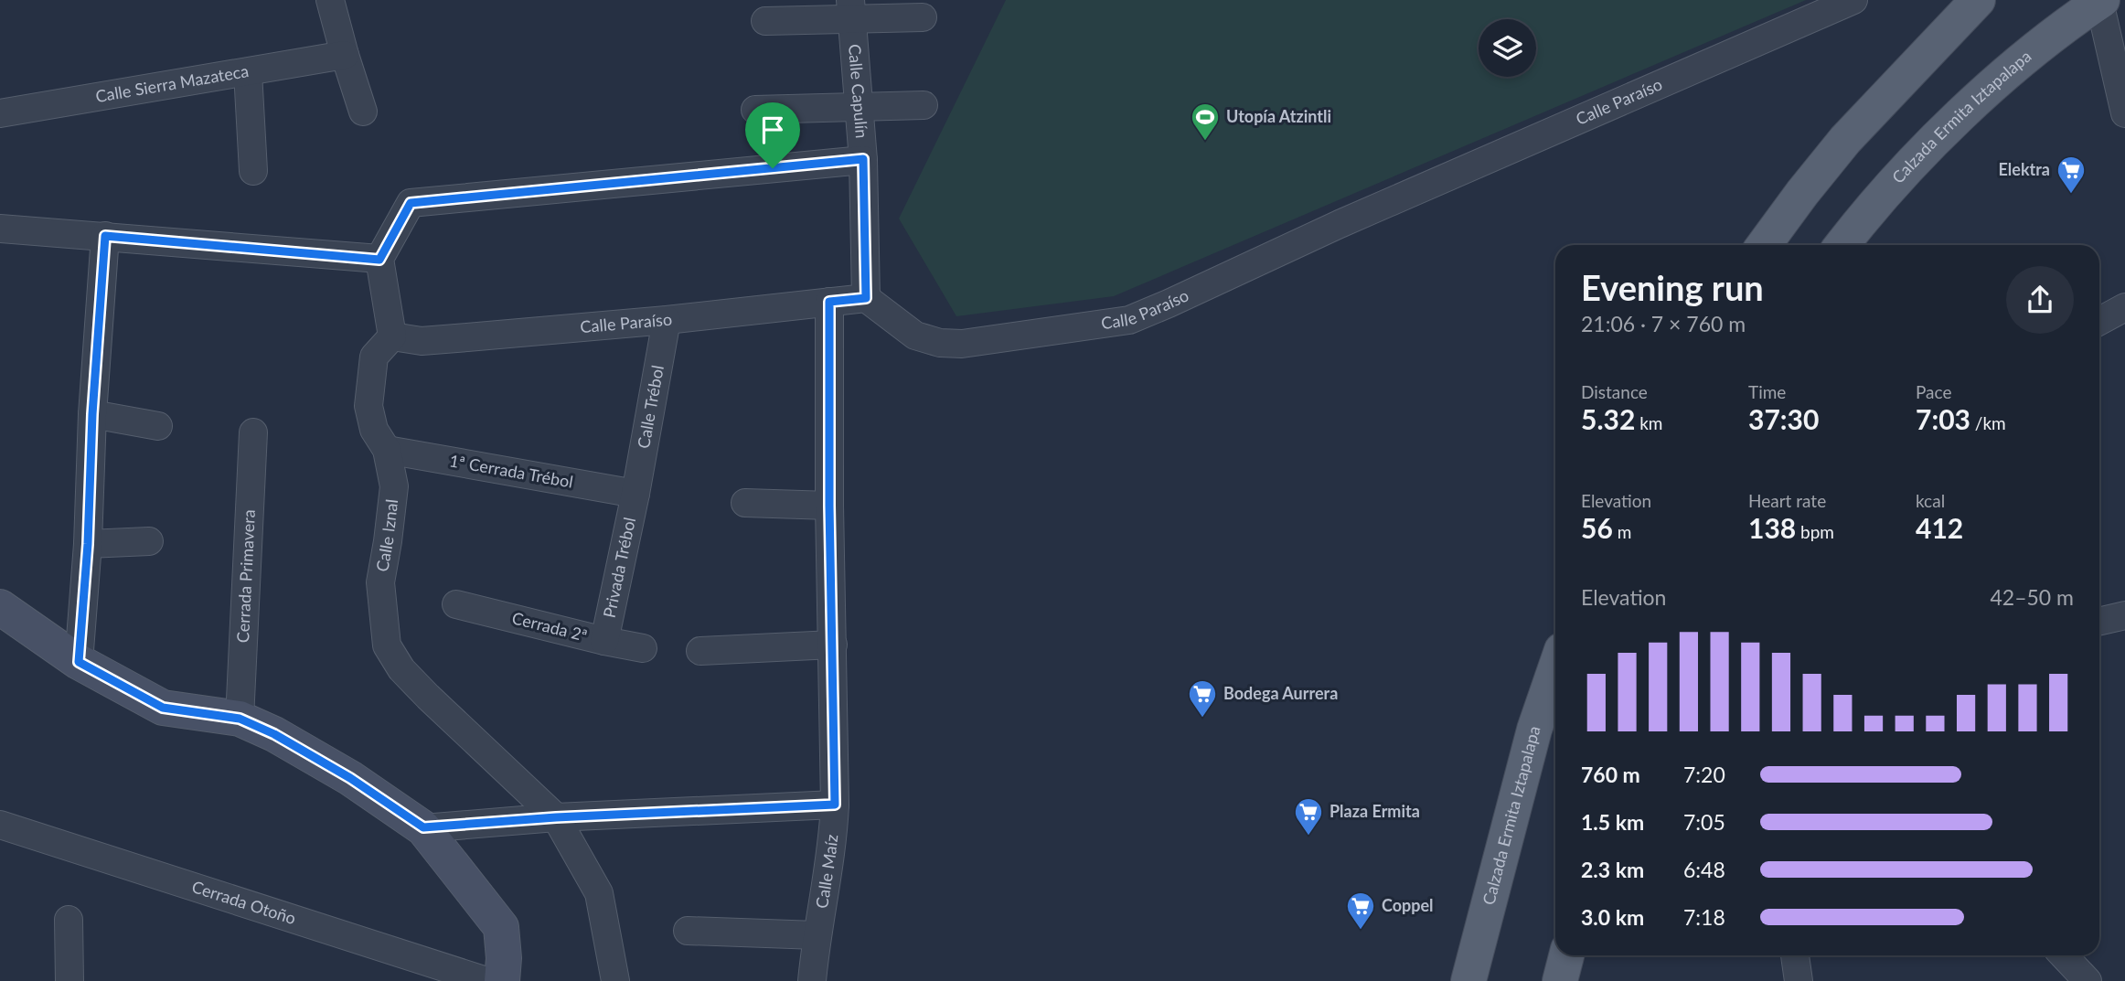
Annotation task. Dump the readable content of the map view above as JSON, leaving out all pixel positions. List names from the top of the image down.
{
  "streets": {
    "main road": ["Calzada Ermita Iztapalapa"],
    "street": [
      "Calle Sierra Mazateca",
      "Calle Capulín",
      "Calle Paraíso",
      "Calle Trébol",
      "1ª Cerrada Trébol",
      "Calle Iznal",
      "Privada Trébol",
      "Cerrada Primavera",
      "Cerrada 2ª",
      "Calle Maíz",
      "Cerrada Otoño"
    ]
  },
  "crossings": [
    ["Calle Capulín", "Calle Paraíso"],
    ["Calle Paraíso", "Calle Trébol"],
    ["Calle Paraíso", "Calle Iznal"],
    ["Calle Paraíso", "Calle Maíz"],
    ["Calle Trébol", "1ª Cerrada Trébol"],
    ["Calle Trébol", "Privada Trébol"],
    ["1ª Cerrada Trébol", "Calle Iznal"],
    ["1ª Cerrada Trébol", "Privada Trébol"],
    ["Privada Trébol", "Cerrada 2ª"]
  ],
  "places": {
    "sports": ["Utopía Atzintli"],
    "supermarket": [
      "Elektra",
      "Bodega Aurrera",
      "Plaza Ermita",
      "Coppel"
    ]
  },
  "page": {
    "heading": ["Evening run", "21:06 · 7 × 760 m"],
    "stats": [
      ["Distance", "5.32 km"],
      ["Time", "37:30"],
      ["Pace", "7:03 /km"],
      ["Elevation", "56 m"],
      ["Heart rate", "138 bpm"],
      ["kcal", "412"]
    ],
    "chart": ["Elevation", "42–50 m"],
    "list": [
      {
        "name": "760 m",
        "note": "7:20"
      },
      {
        "name": "1.5 km",
        "note": "7:05"
      },
      {
        "name": "2.3 km",
        "note": "6:48"
      },
      {
        "name": "3.0 km",
        "note": "7:18"
      }
    ]
  }
}
